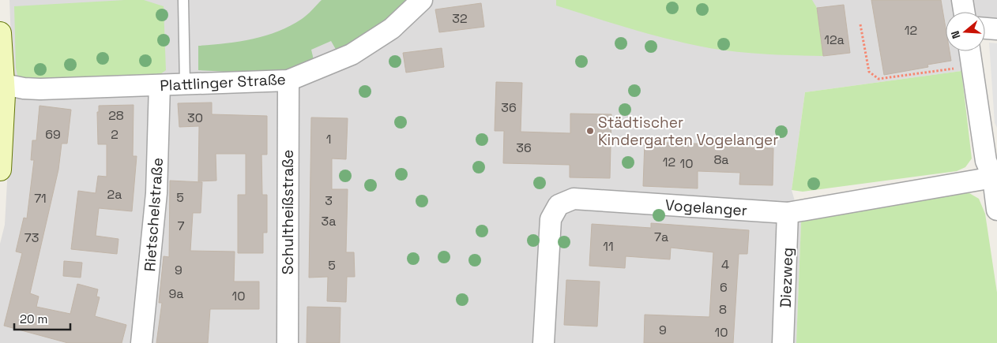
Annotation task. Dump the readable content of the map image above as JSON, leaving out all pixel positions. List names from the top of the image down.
{
  "streets": {
    "street": [
      "Plattlinger Straße",
      "Vogelanger",
      "Schultheißstraße",
      "Rietschelstraße",
      "Diezweg"
    ]
  },
  "crossings": [
    ["Plattlinger Straße", "Schultheißstraße"],
    ["Plattlinger Straße", "Rietschelstraße"],
    ["Vogelanger", "Diezweg"]
  ],
  "places": ["Städtischer Kindergarten Vogelanger"],
  "house_numbers": [
    "32",
    "12",
    "12a",
    "36",
    "28",
    "30",
    "69",
    "2",
    "1",
    "36",
    "8a",
    "12",
    "10",
    "2a",
    "5",
    "71",
    "3",
    "3a",
    "7",
    "7a",
    "73",
    "11",
    "4",
    "5",
    "9",
    "6",
    "9a",
    "10",
    "8",
    "9",
    "10"
  ],
  "scale_bar": "20 m",
  "north": "left"
}
